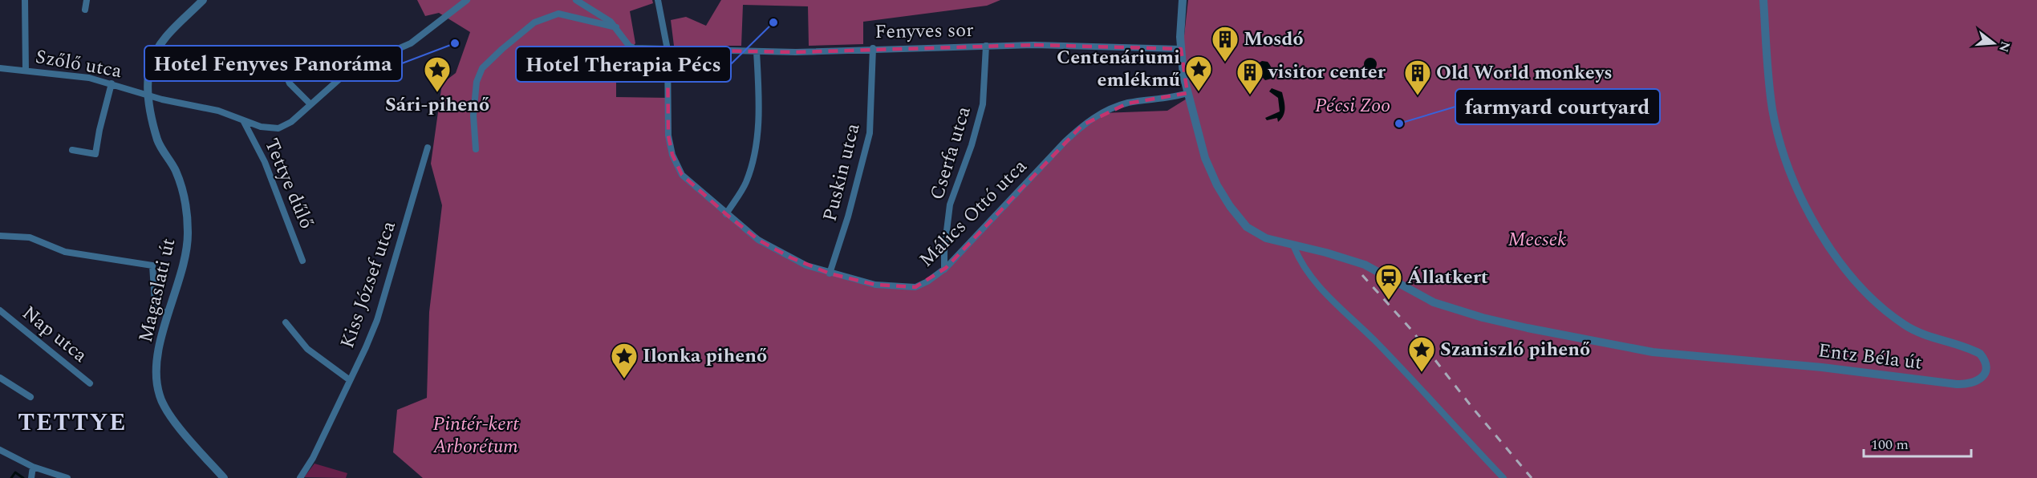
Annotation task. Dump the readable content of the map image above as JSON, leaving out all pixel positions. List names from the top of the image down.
{
  "streets": {
    "street": [
      "Fenyves sor",
      "Szőlő utca",
      "Cserfa utca",
      "Puskin utca",
      "Tettye dűlő",
      "Málics Ottó utca",
      "Kiss József utca",
      "Magaslati út",
      "Nap utca",
      "Entz Béla út"
    ]
  },
  "crossings": [
    ["Fenyves sor", "Cserfa utca"],
    ["Fenyves sor", "Puskin utca"],
    ["Fenyves sor", "Málics Ottó utca"],
    ["Szőlő utca", "Tettye dűlő"],
    ["Szőlő utca", "Magaslati út"],
    ["Cserfa utca", "Málics Ottó utca"],
    ["Puskin utca", "Málics Ottó utca"]
  ],
  "districts": ["TETTYE"],
  "parks": ["Pécsi Zoo", "Mecsek", "Pintér-kert Arborétum"],
  "places": {
    "other": ["Hotel Therapia Pécs", "Hotel Fenyves Panoráma", "farmyard courtyard"],
    "building": ["Mosdó", "visitor center", "Old World monkeys"],
    "place": [
      "Centenáriumi emlékmű",
      "Sári-pihenő",
      "Szaniszló pihenő",
      "Ilonka pihenő"
    ],
    "station": ["Állatkert"]
  },
  "scale_bar": "100 m",
  "north": "right"
}
